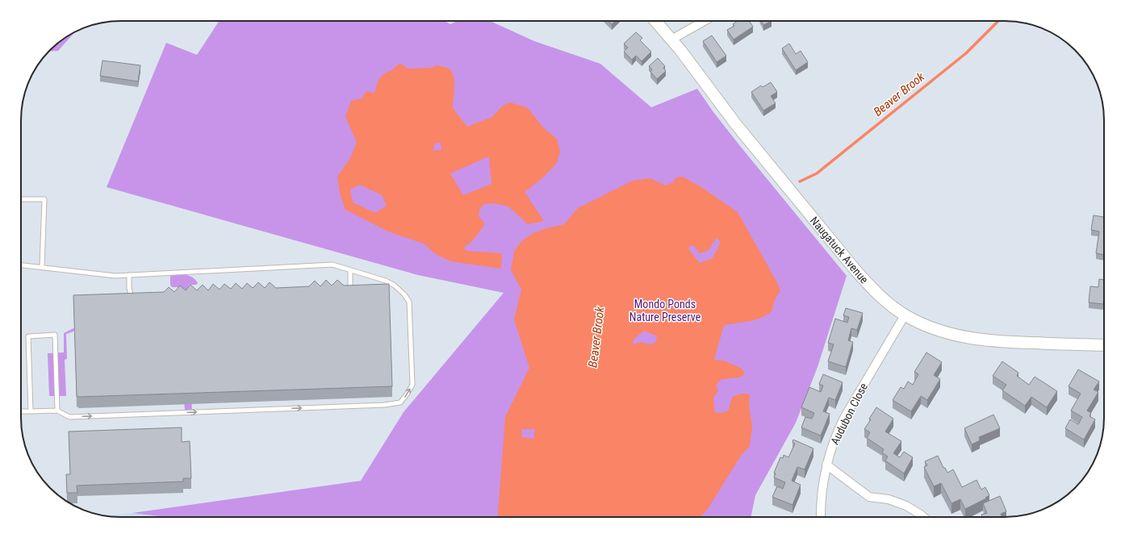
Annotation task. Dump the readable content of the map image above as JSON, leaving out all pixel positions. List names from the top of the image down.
{
  "streets": {
    "main road": ["Naugatuck Avenue"],
    "street": ["Audubon Close"]
  },
  "crossings": [
    ["Naugatuck Avenue", "Audubon Close"]
  ],
  "water": ["Beaver Brook"],
  "parks": ["Mondo Ponds Nature Preserve"]
}
